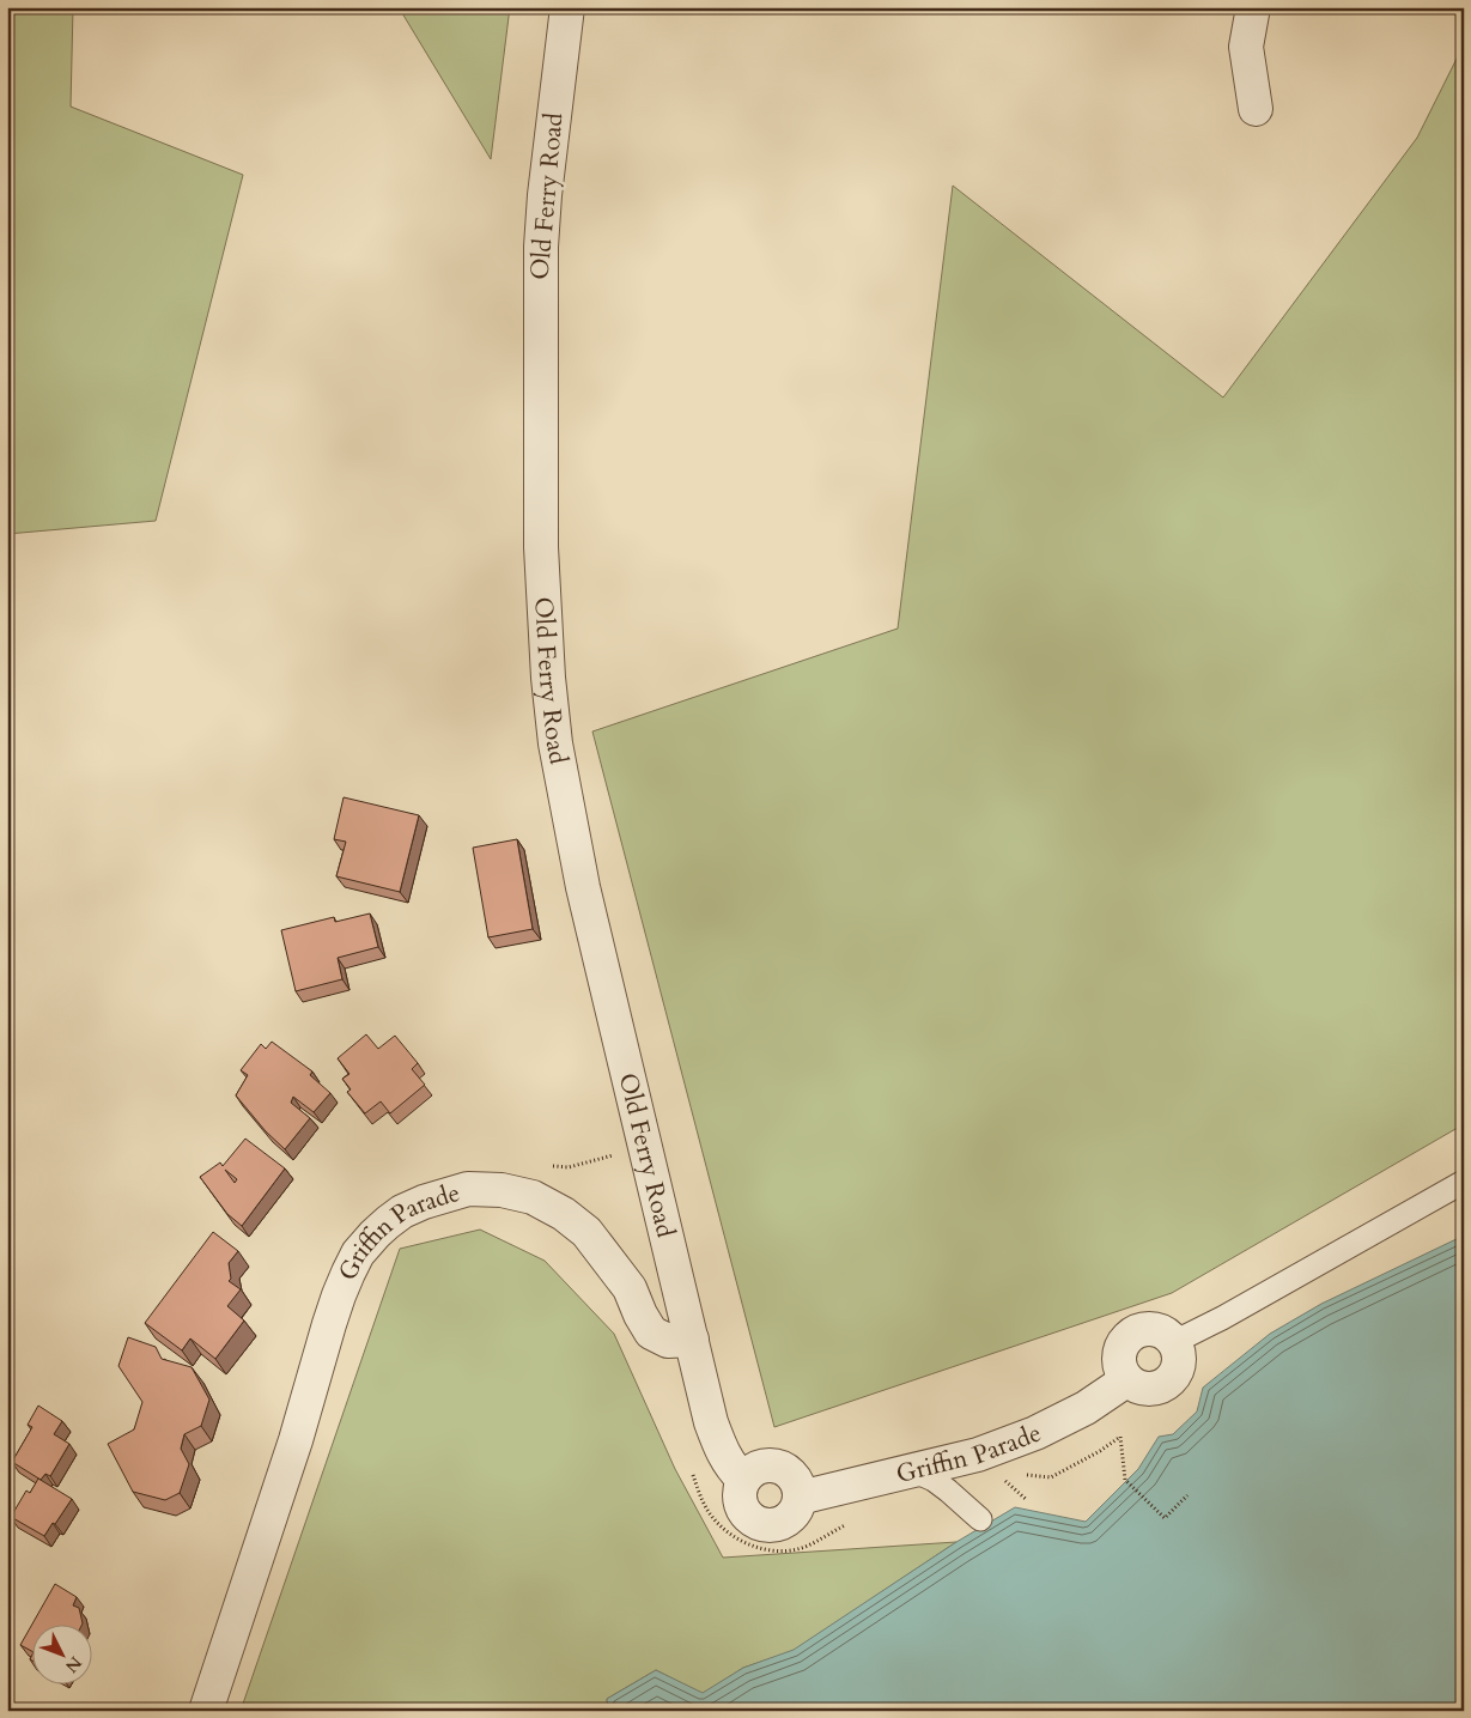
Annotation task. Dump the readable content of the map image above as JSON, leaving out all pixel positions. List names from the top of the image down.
{
  "streets": {
    "street": ["Old Ferry Road", "Griffin Parade"]
  },
  "crossings": [
    ["Old Ferry Road", "Griffin Parade"]
  ],
  "north": "bottom right"
}
